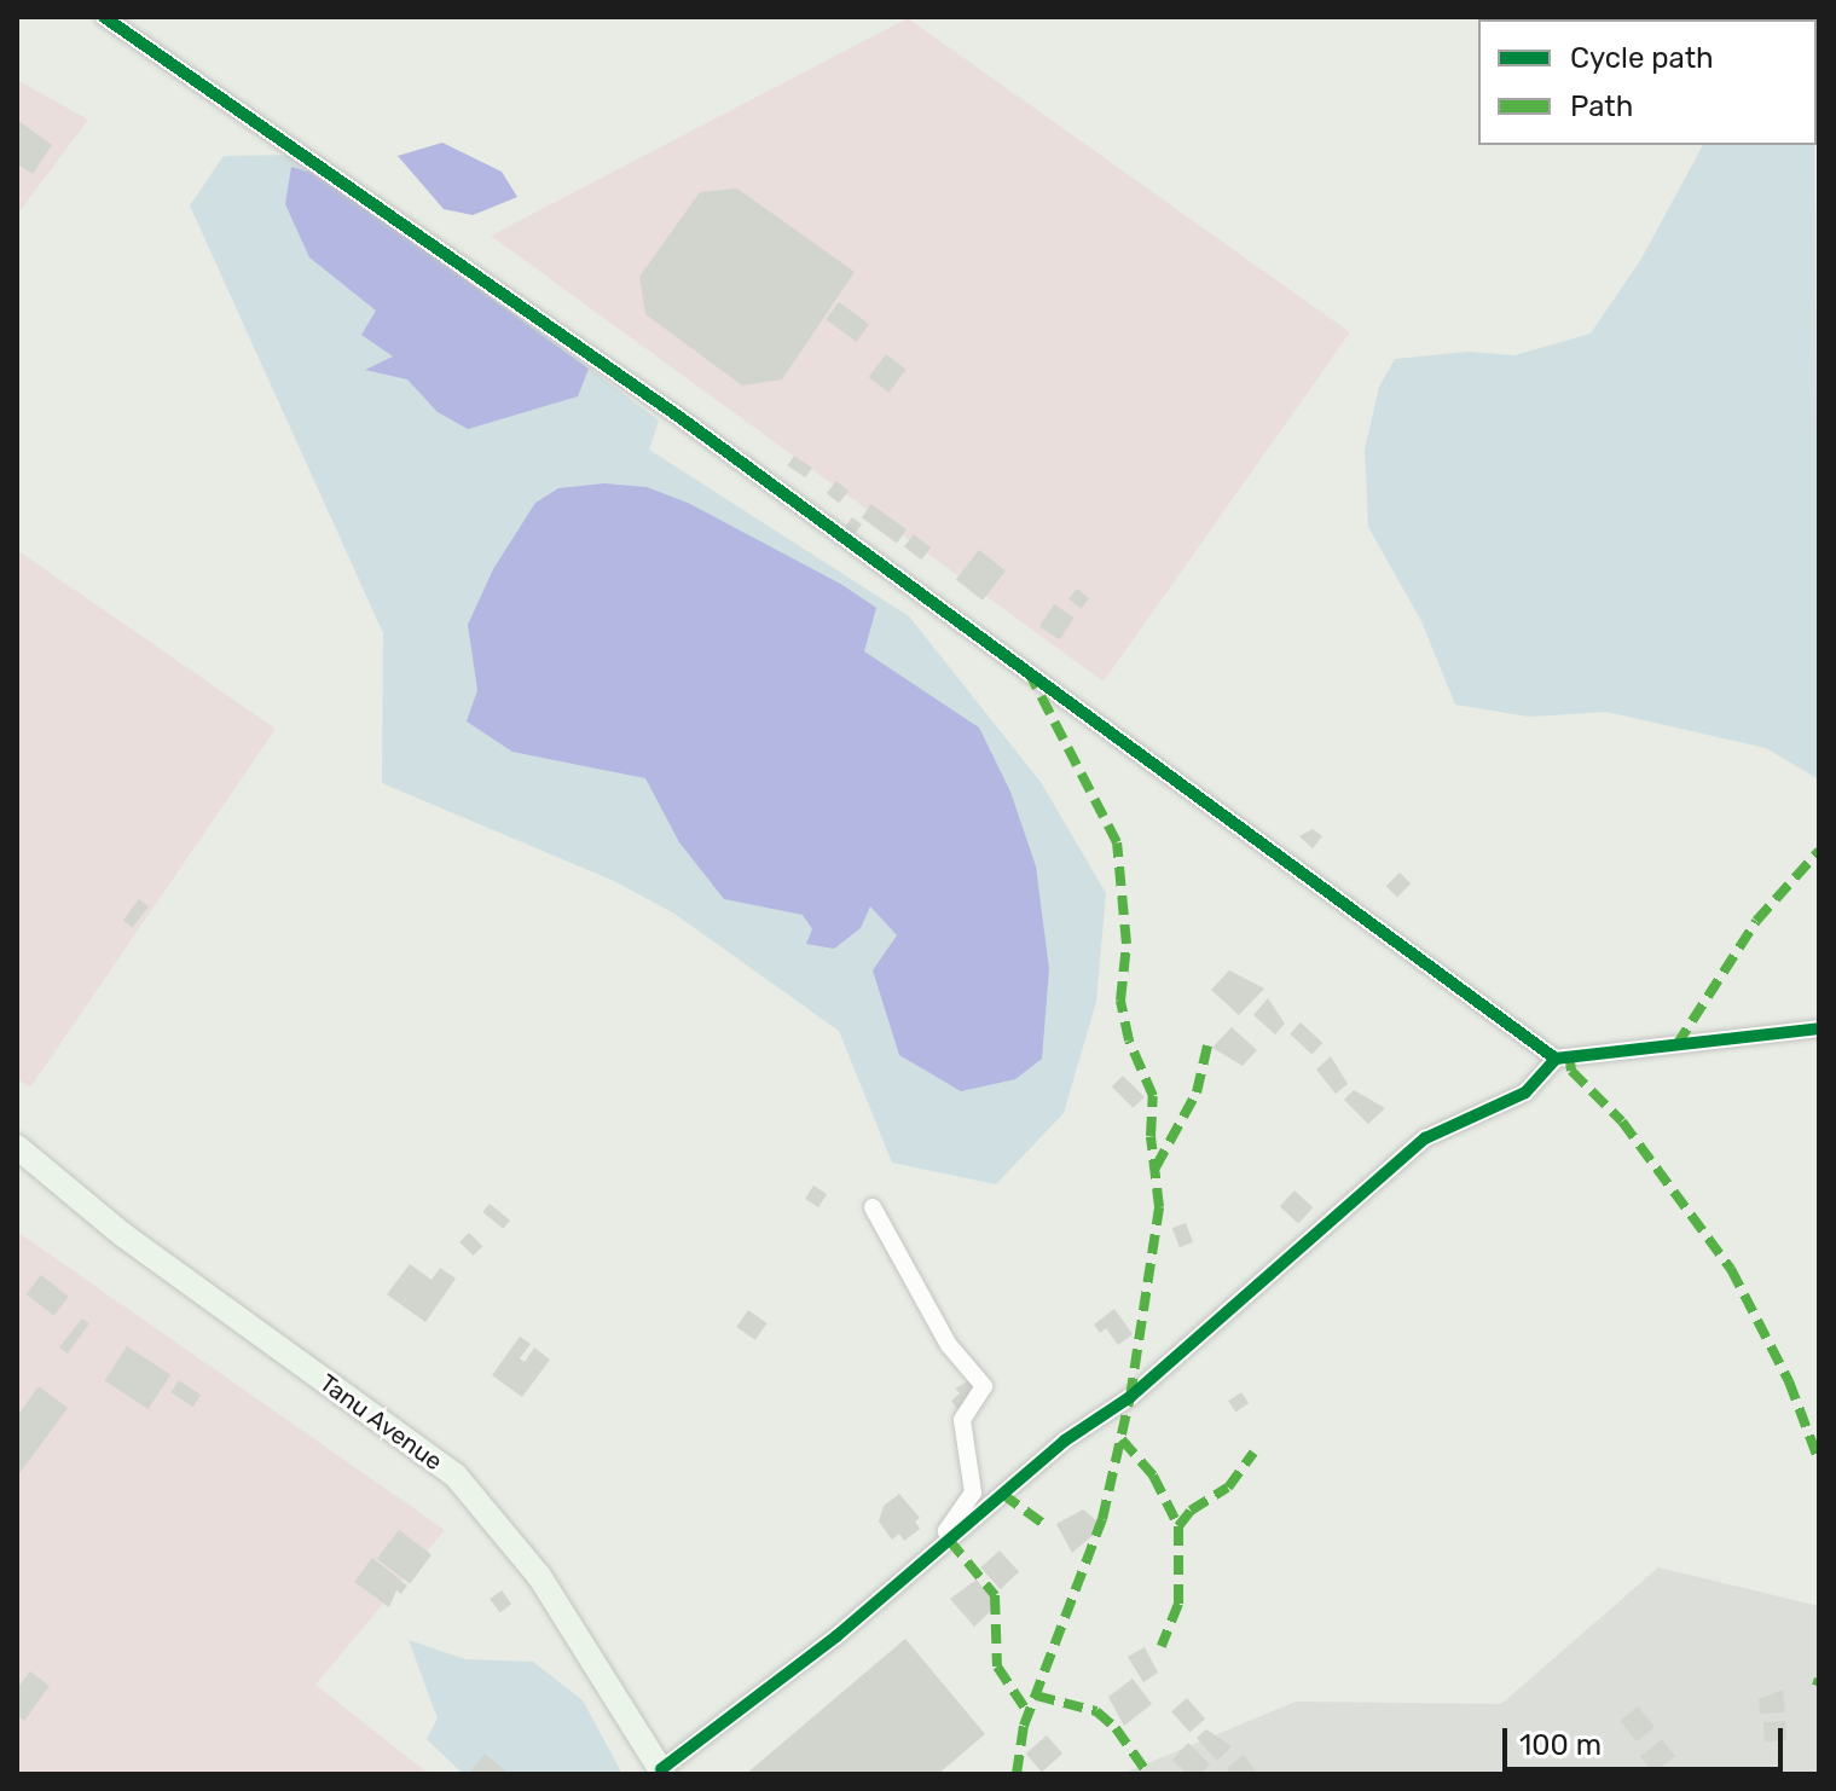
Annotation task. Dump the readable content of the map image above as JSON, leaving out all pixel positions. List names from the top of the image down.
{
  "streets": {
    "street": ["Tanu Avenue"]
  },
  "legend": ["Cycle path", "Path"],
  "scale_bar": "100 m"
}
